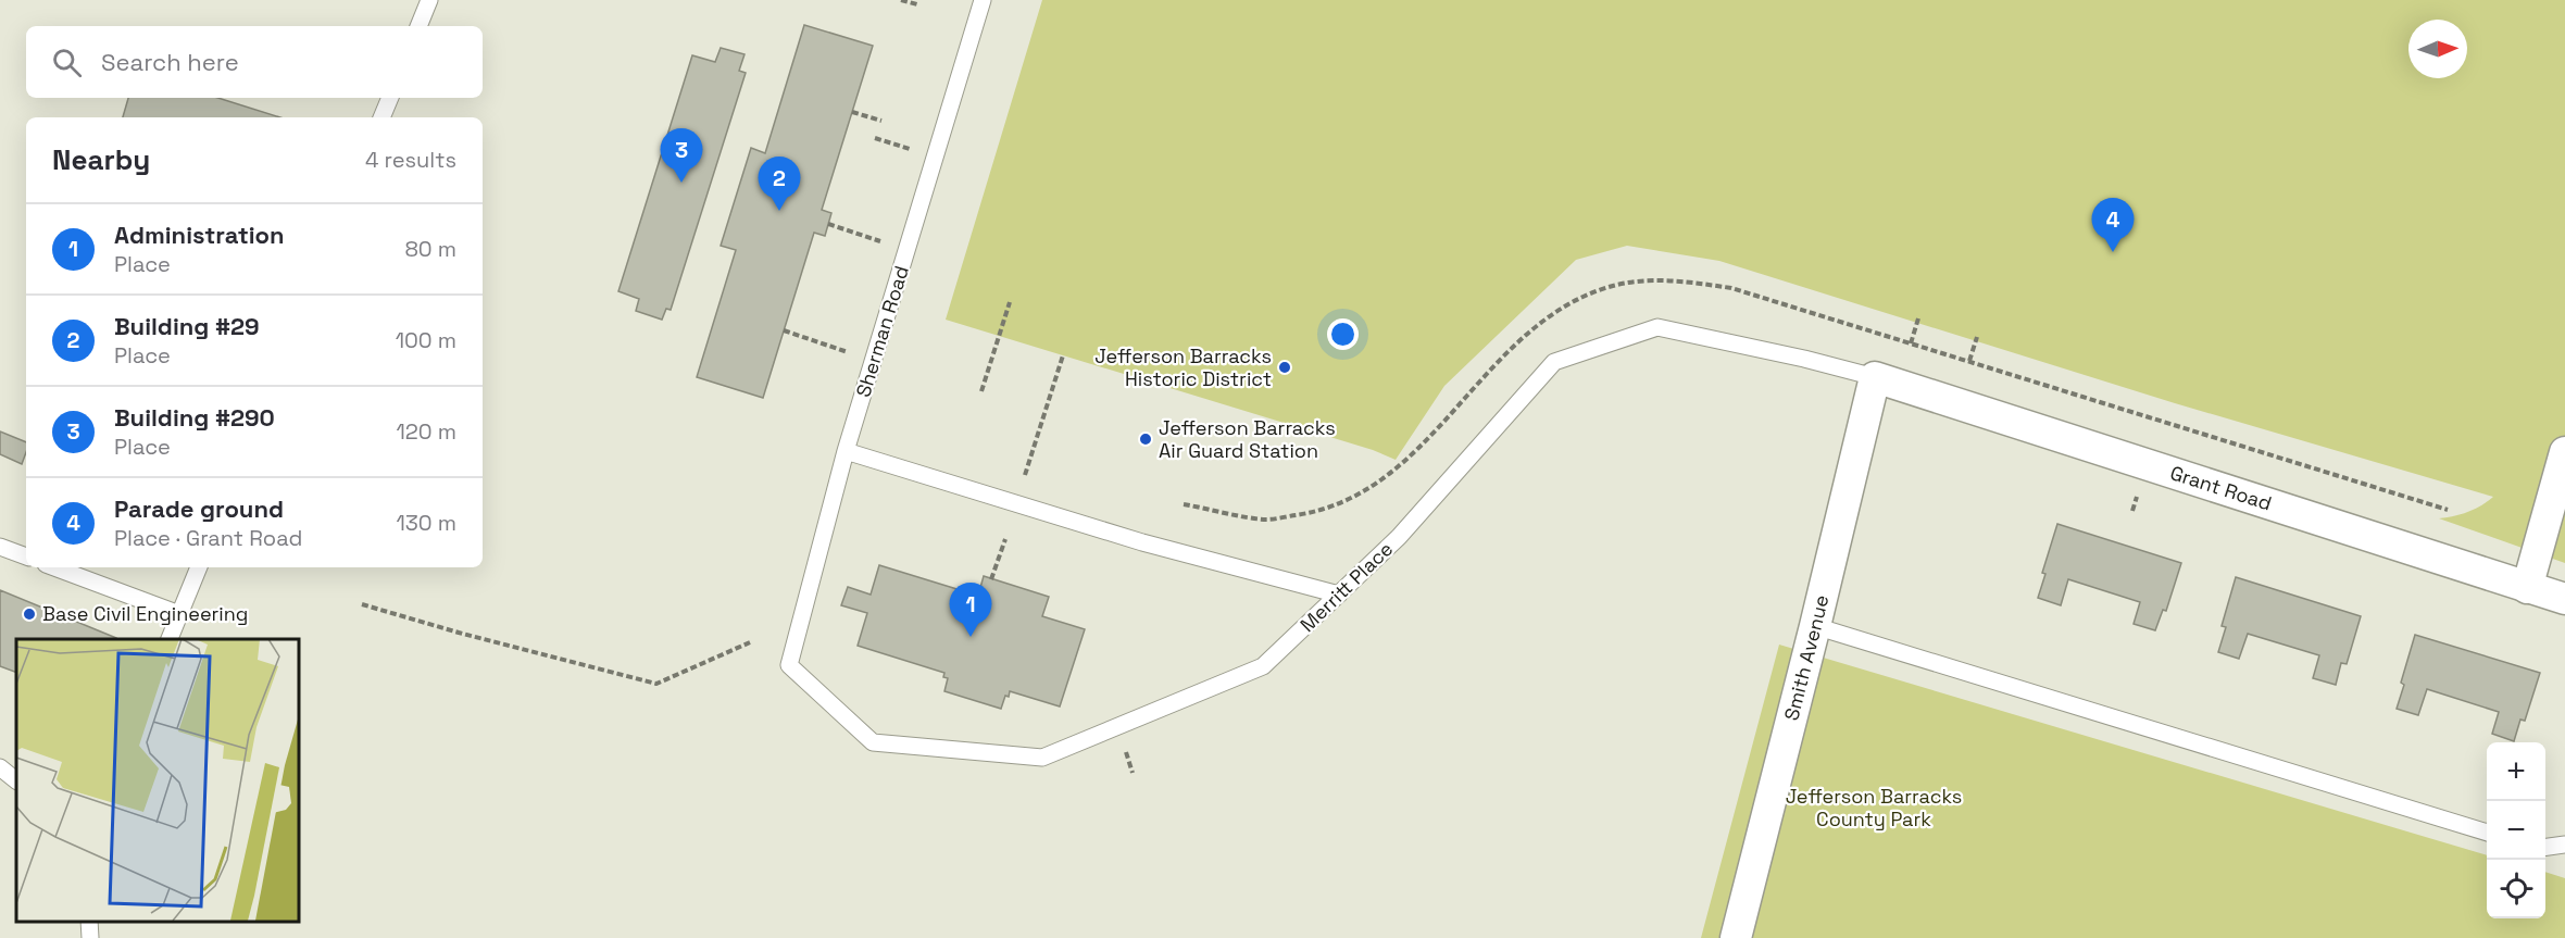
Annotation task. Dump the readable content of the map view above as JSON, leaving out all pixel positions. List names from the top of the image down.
{
  "streets": {
    "street": ["Grant Road", "Smith Avenue"],
    "lane": ["Sherman Road", "Merritt Place"]
  },
  "crossings": [
    ["Sherman Road", "Merritt Place"],
    ["Grant Road", "Merritt Place"],
    ["Grant Road", "Smith Avenue"],
    ["Merritt Place", "Smith Avenue"]
  ],
  "parks": ["Jefferson Barracks County Park"],
  "places": ["Jefferson Barracks Historic District", "Jefferson Barracks Air Guard Station", "Base Civil Engineering"],
  "north": "right",
  "page": {
    "search": "Search here",
    "heading": ["Nearby", "4 results"],
    "pins": [
      "3",
      "2",
      "4",
      "1"
    ],
    "list": [
      {
        "mark": "1",
        "name": "Administration",
        "note": "Place",
        "value": "80 m"
      },
      {
        "mark": "2",
        "name": "Building #29",
        "note": "Place",
        "value": "100 m"
      },
      {
        "mark": "3",
        "name": "Building #290",
        "note": "Place",
        "value": "120 m"
      },
      {
        "mark": "4",
        "name": "Parade ground",
        "note": "Place · Grant Road",
        "value": "130 m"
      }
    ],
    "map_buttons": ["+", "−"]
  }
}
